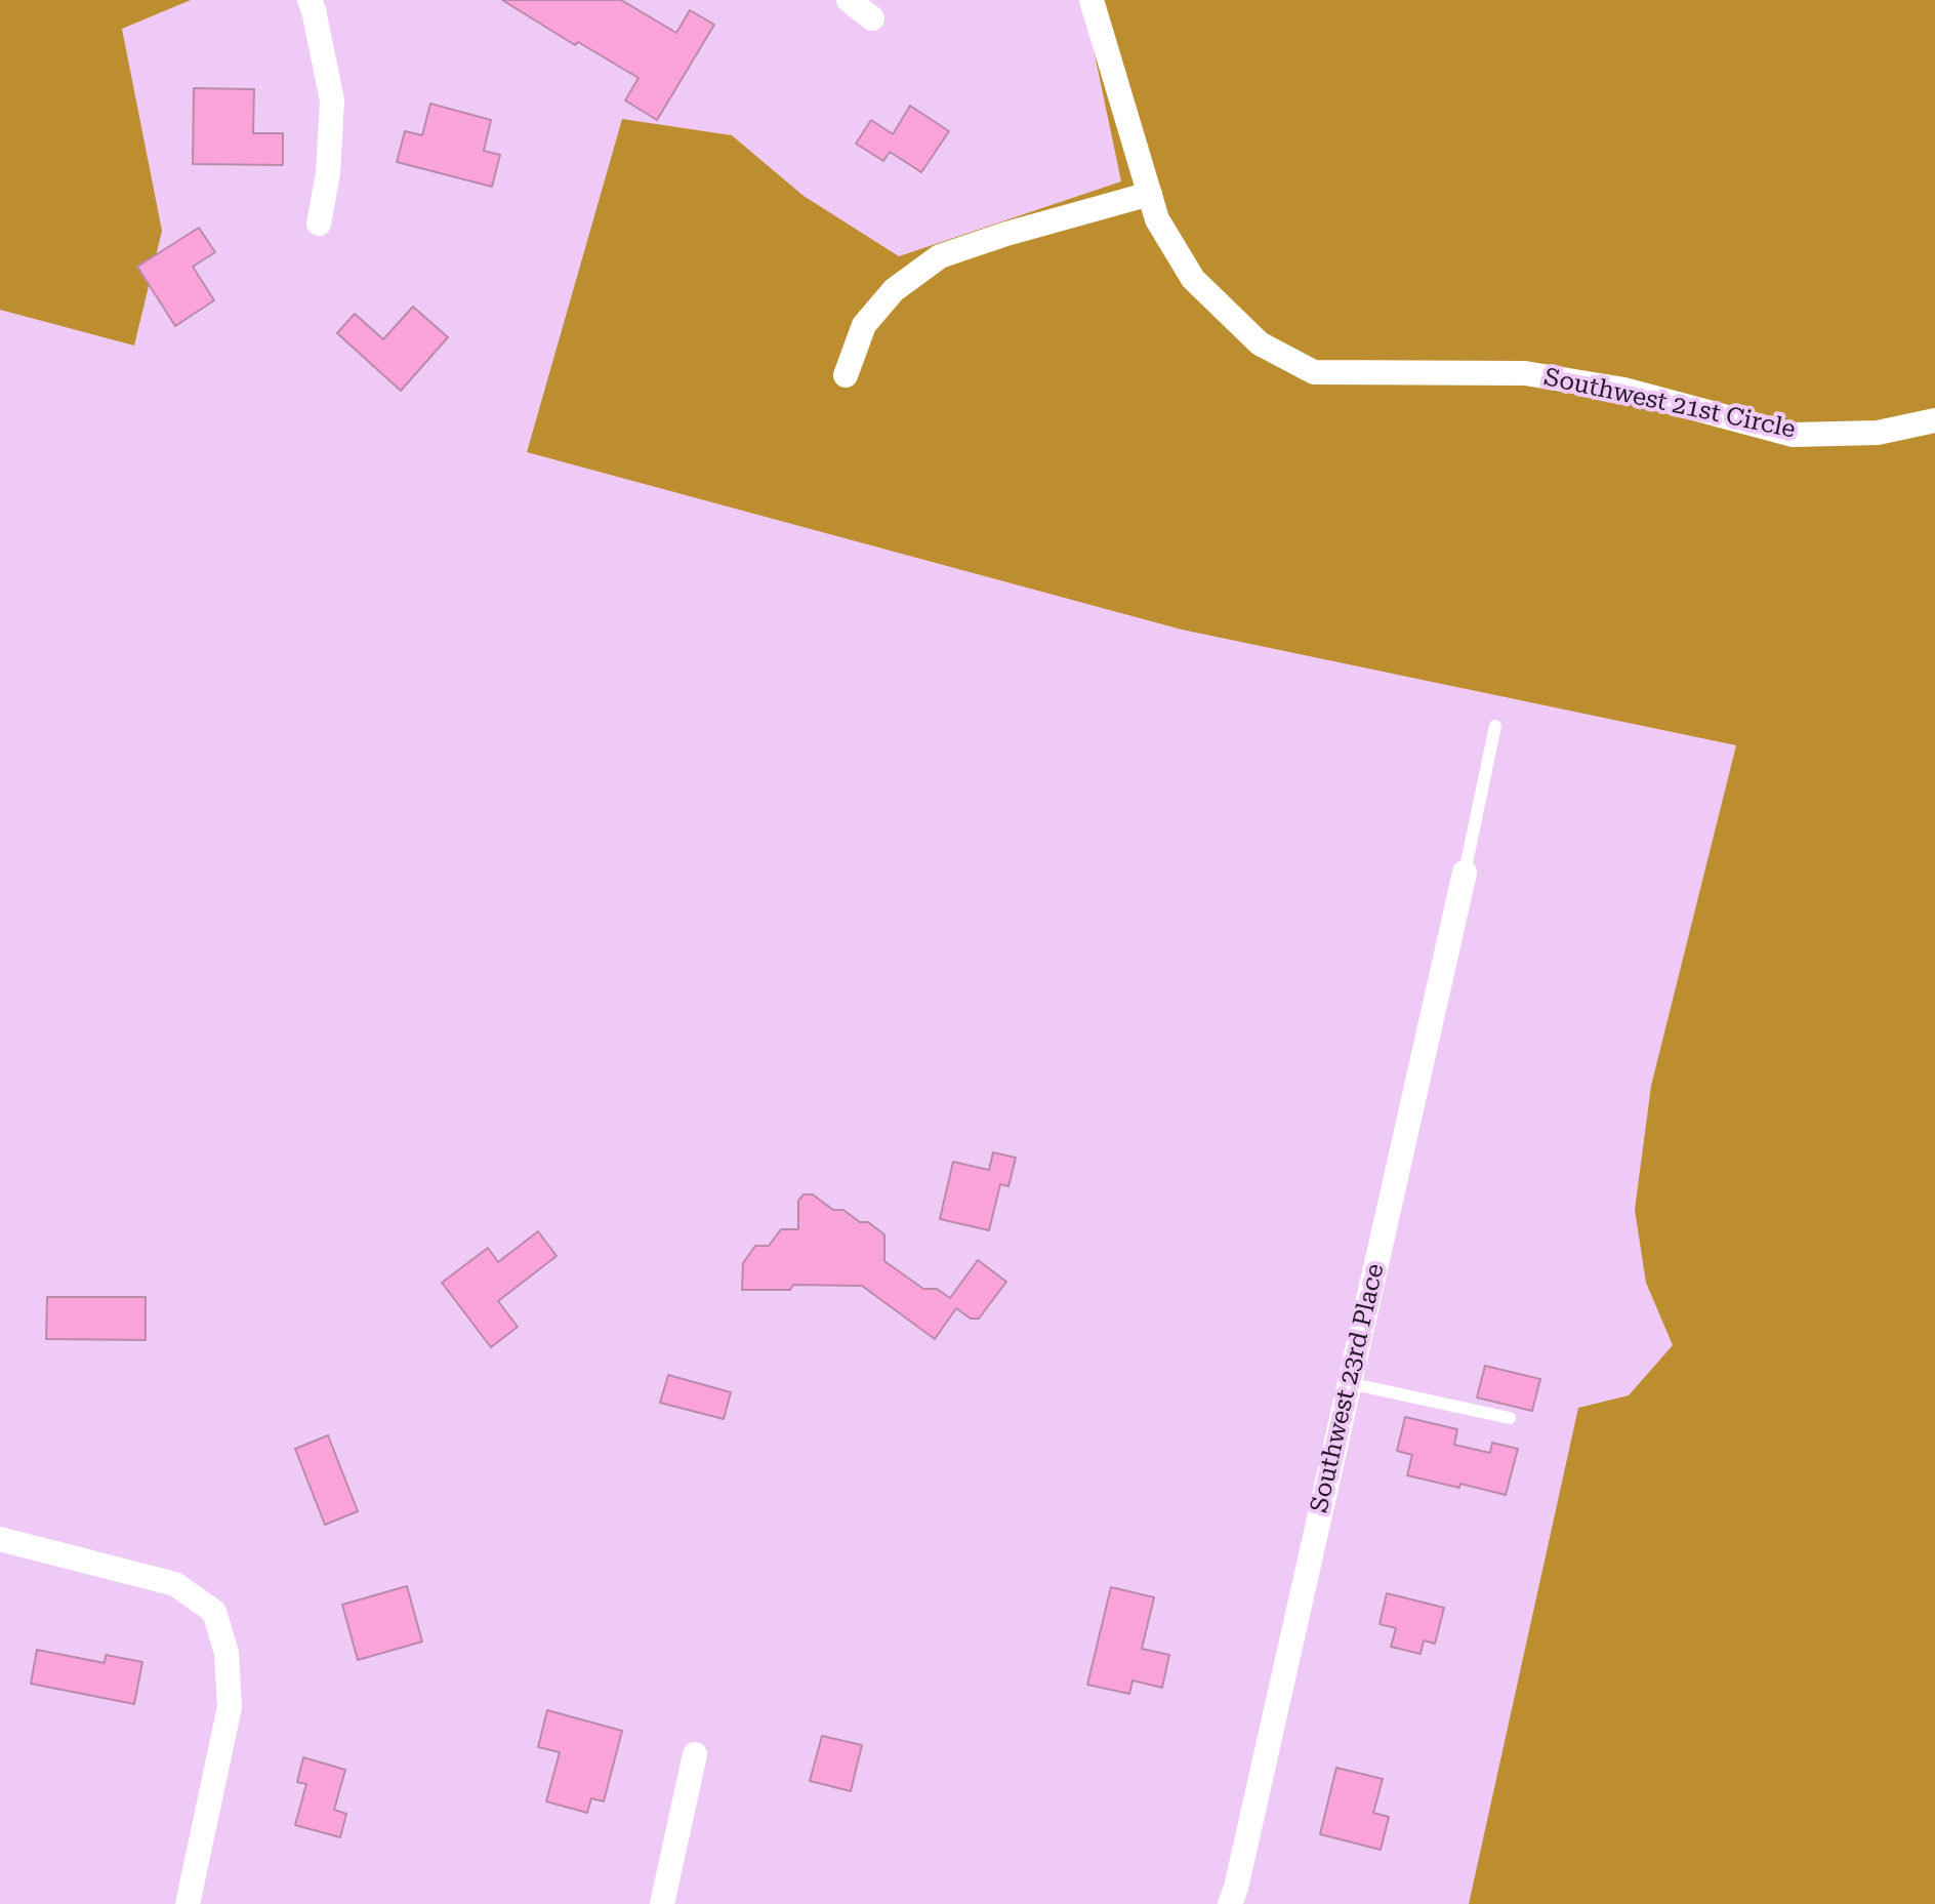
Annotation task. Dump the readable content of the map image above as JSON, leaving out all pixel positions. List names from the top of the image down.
{
  "streets": {
    "street": ["Southwest 21st Circle", "Southwest 23rd Place"]
  }
}
